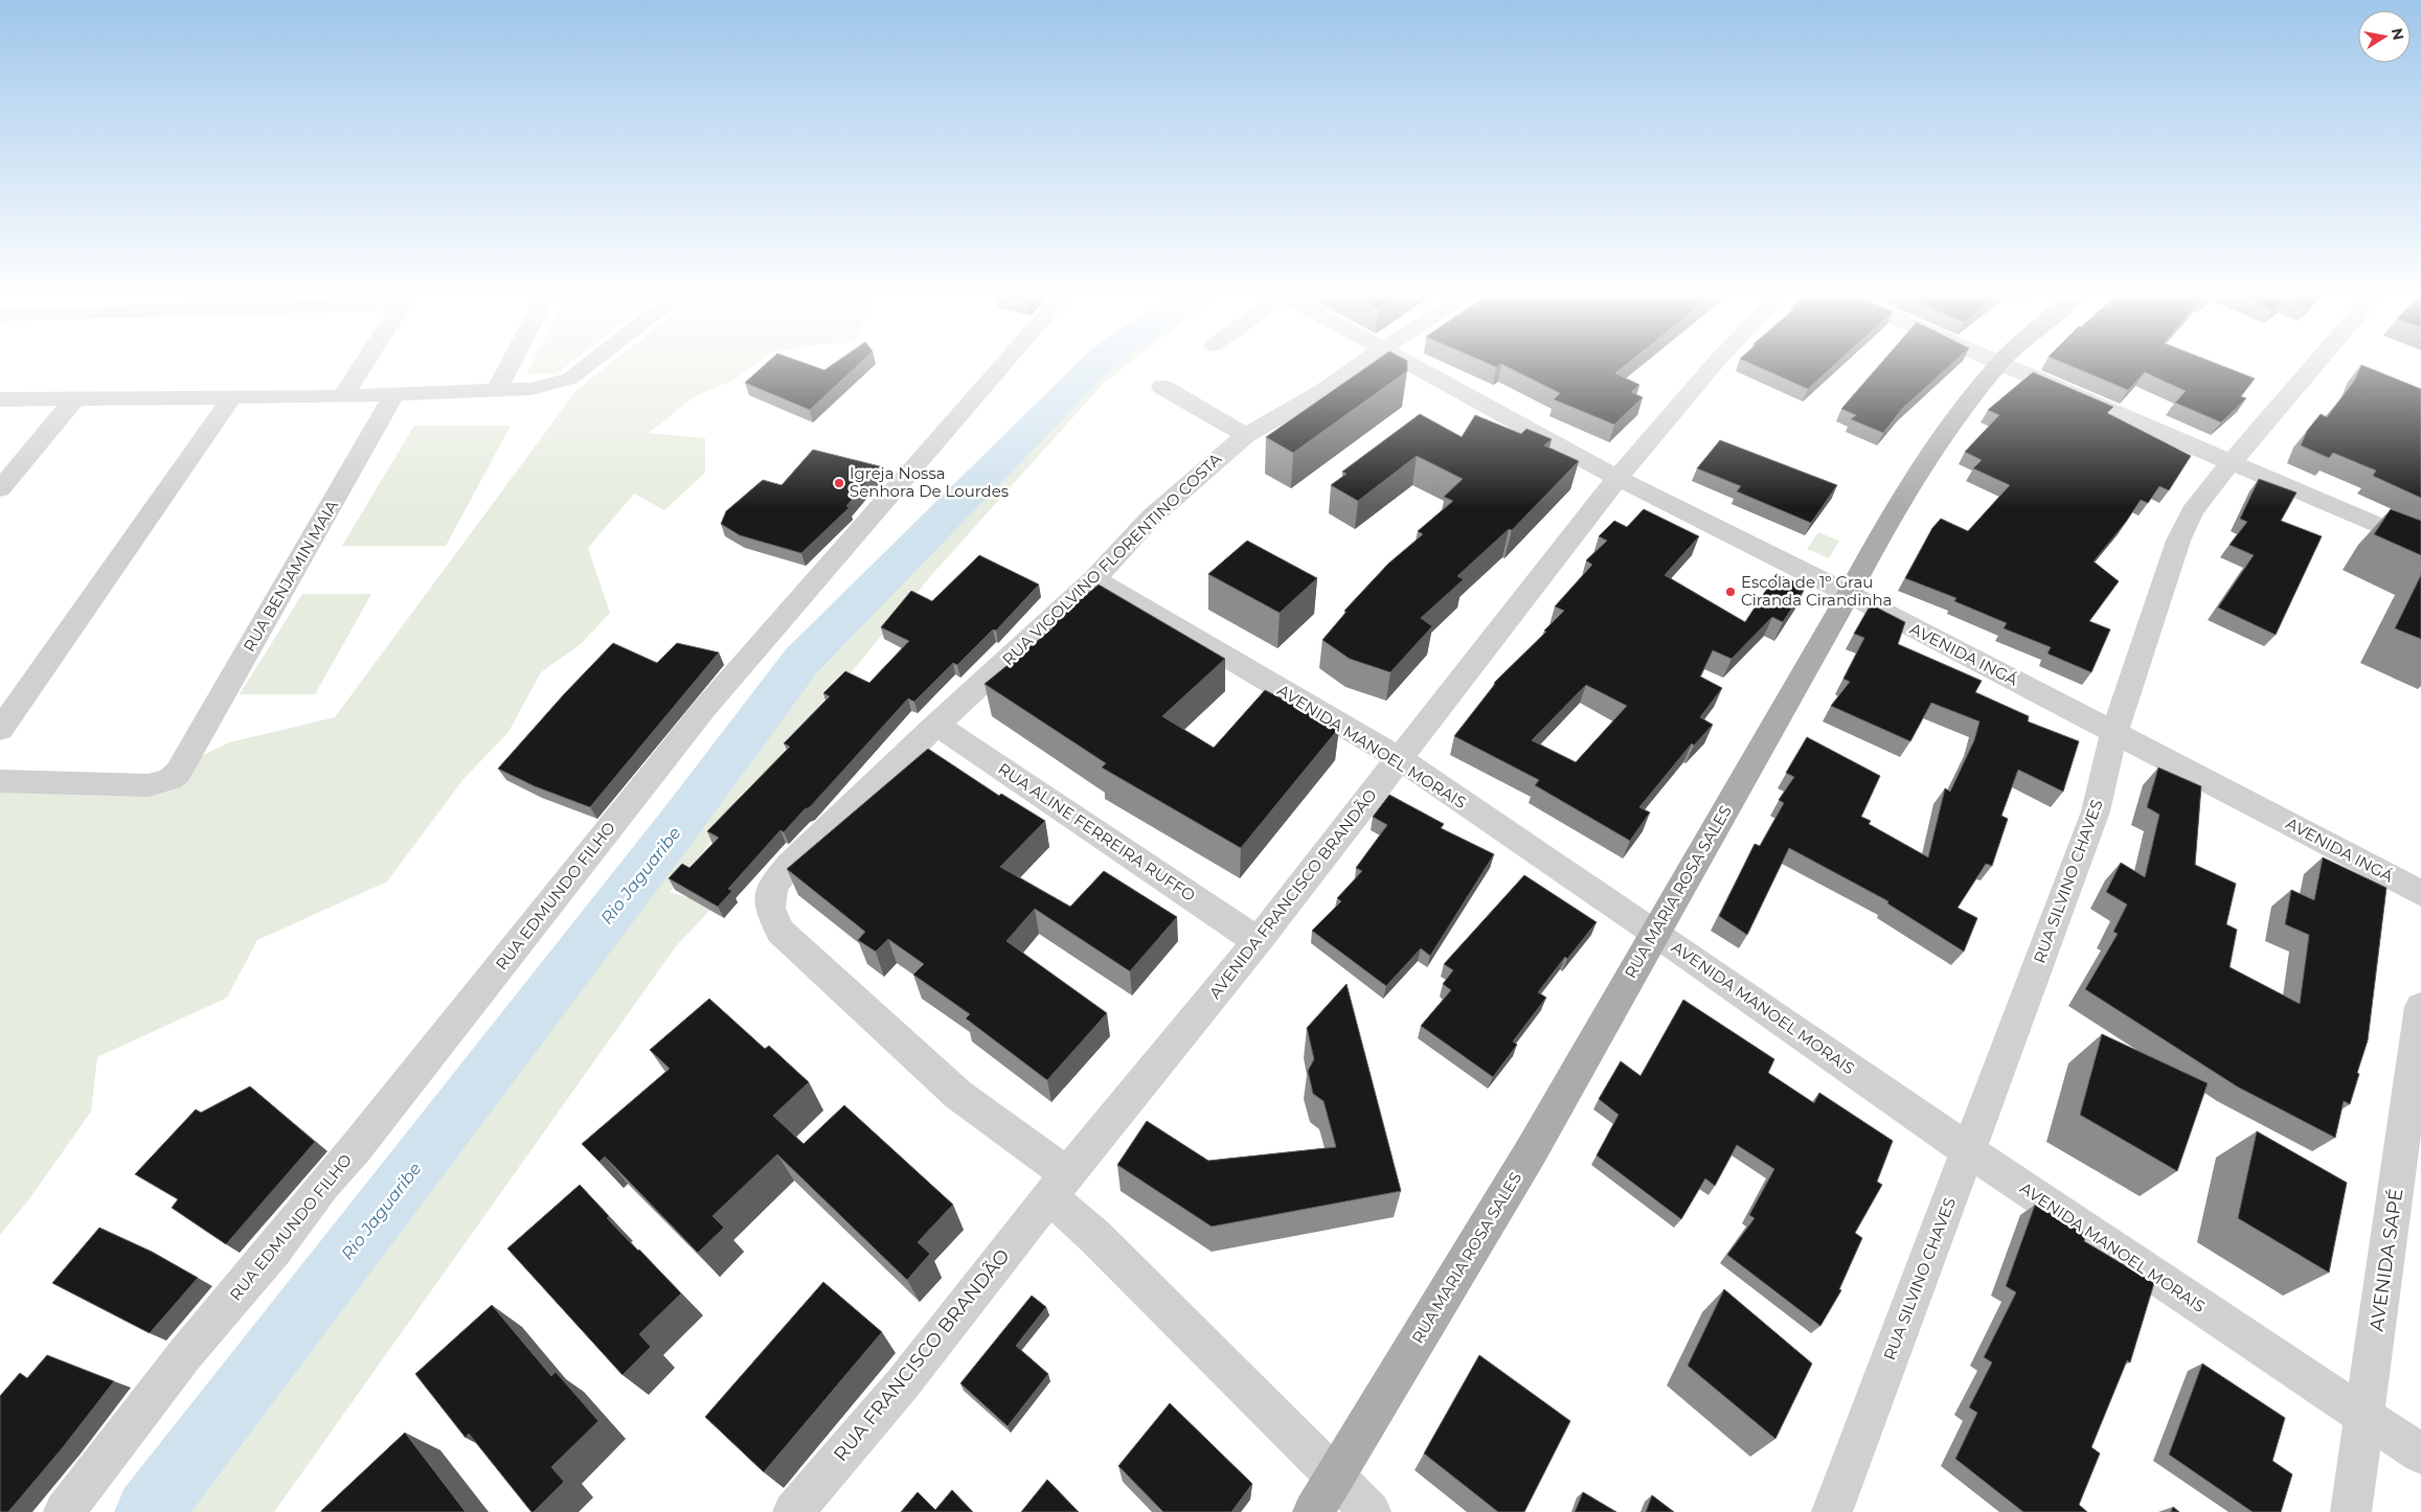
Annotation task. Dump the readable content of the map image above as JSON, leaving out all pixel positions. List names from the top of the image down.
{
  "streets": {
    "main road": ["RUA MARIA ROSA SALES"],
    "street": [
      "RUA VIGOLVINO FLORENTINO COSTA",
      "RUA BENJAMIN MAIA",
      "AVENIDA INGÁ",
      "AVENIDA MANOEL MORAIS",
      "RUA ALINE FERREIRA RUFFO",
      "RUA SILVINO CHAVES",
      "AVENIDA FRANCISCO BRANDÃO",
      "RUA EDMUNDO FILHO",
      "AVENIDA SAPÉ",
      "RUA FRANCISCO BRANDÃO"
    ]
  },
  "crossings": [
    ["RUA VIGOLVINO FLORENTINO COSTA", "AVENIDA MANOEL MORAIS"],
    ["RUA VIGOLVINO FLORENTINO COSTA", "RUA ALINE FERREIRA RUFFO"],
    ["RUA VIGOLVINO FLORENTINO COSTA", "AVENIDA FRANCISCO BRANDÃO"],
    ["RUA VIGOLVINO FLORENTINO COSTA", "RUA FRANCISCO BRANDÃO"],
    ["AVENIDA INGÁ", "RUA SILVINO CHAVES"],
    ["AVENIDA INGÁ", "RUA MARIA ROSA SALES"],
    ["AVENIDA INGÁ", "AVENIDA FRANCISCO BRANDÃO"],
    ["AVENIDA MANOEL MORAIS", "RUA SILVINO CHAVES"],
    ["AVENIDA MANOEL MORAIS", "RUA MARIA ROSA SALES"],
    ["AVENIDA MANOEL MORAIS", "AVENIDA FRANCISCO BRANDÃO"],
    ["AVENIDA MANOEL MORAIS", "AVENIDA SAPÉ"],
    ["RUA ALINE FERREIRA RUFFO", "AVENIDA FRANCISCO BRANDÃO"],
    ["AVENIDA FRANCISCO BRANDÃO", "RUA FRANCISCO BRANDÃO"]
  ],
  "water": ["Rio Jaguaribe"],
  "places": ["Igreja Nossa Senhora De Lourdes", "Escola de 1º Grau Ciranda Cirandinha"],
  "north": "right"
}
